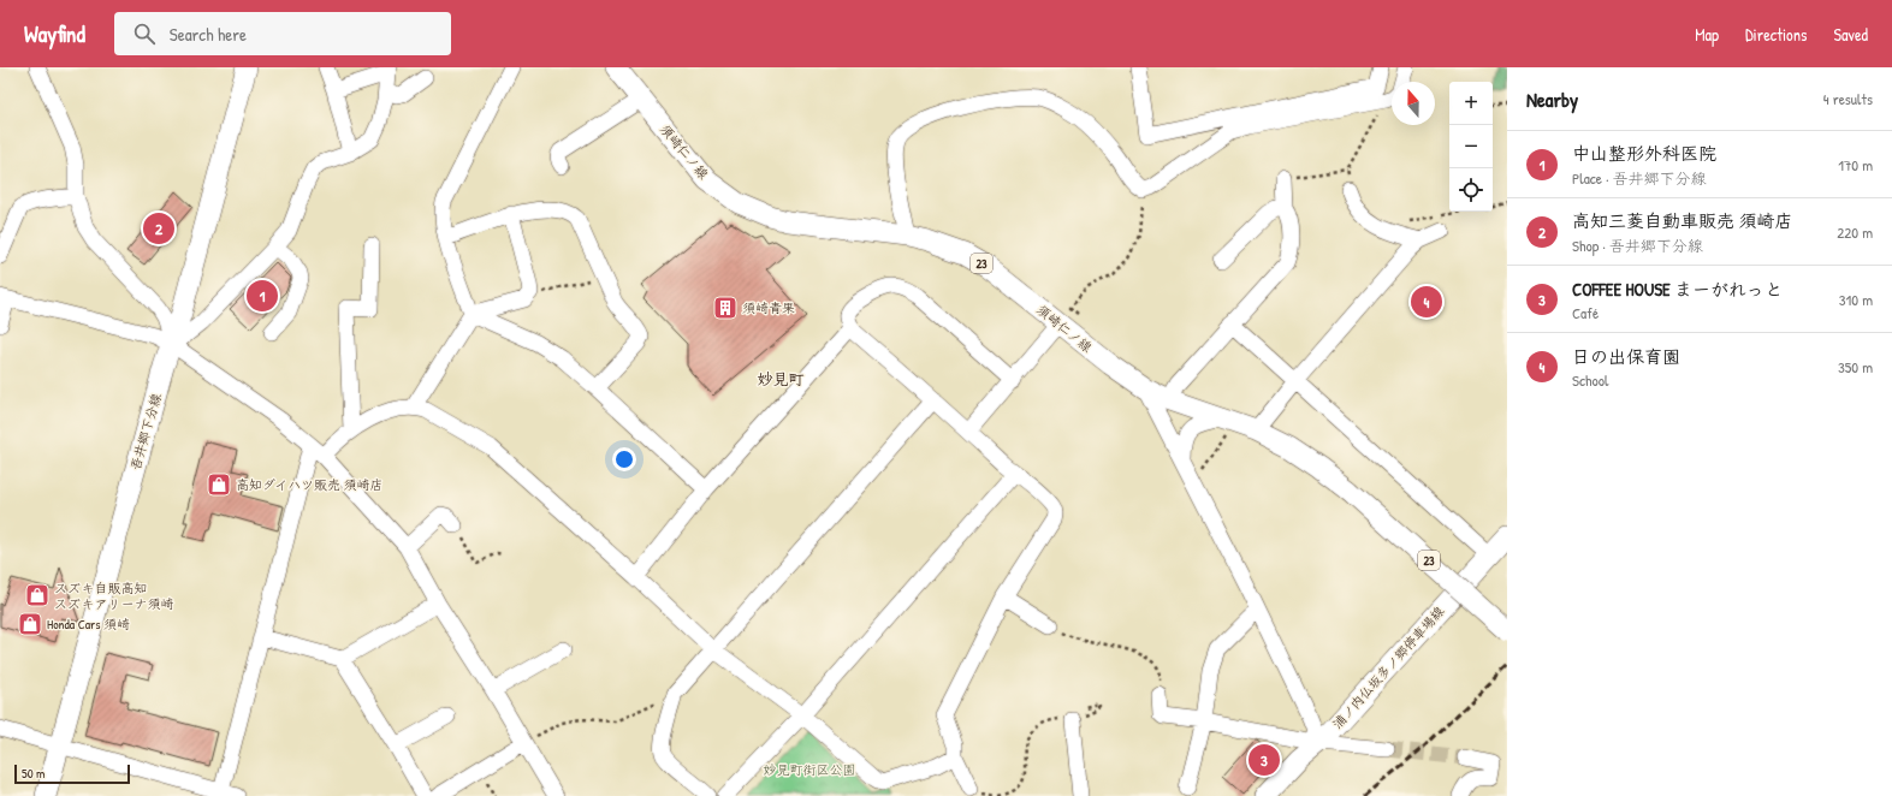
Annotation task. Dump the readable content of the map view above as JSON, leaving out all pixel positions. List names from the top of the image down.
{
  "streets": {
    "main road": [
      "須崎仁ノ線",
      "23",
      "吾井郷下分線",
      "浦ノ内仏坂多ノ郷停車場線"
    ]
  },
  "districts": ["妙見町"],
  "parks": ["妙見町街区公園"],
  "places": {
    "building": ["須崎青果"],
    "shop": ["高知ダイハツ販売 須崎店", "スズキ自販高知 スズキアリーナ須崎", "Honda Cars 須崎"]
  },
  "scale_bar": "50 m",
  "north": "top",
  "page": {
    "header": "Wayfind",
    "search": "Search here",
    "nav": ["Map", "Directions", "Saved"],
    "heading": ["Nearby", "4 results"],
    "map_buttons": ["+", "−"],
    "list": [
      {
        "mark": "1",
        "name": "中山整形外科医院",
        "note": "Place · 吾井郷下分線",
        "value": "170 m"
      },
      {
        "mark": "2",
        "name": "高知三菱自動車販売 須崎店",
        "note": "Shop · 吾井郷下分線",
        "value": "220 m"
      },
      {
        "mark": "3",
        "name": "COFFEE HOUSE まーがれっと",
        "note": "Café",
        "value": "310 m"
      },
      {
        "mark": "4",
        "name": "日の出保育園",
        "note": "School",
        "value": "350 m"
      }
    ],
    "pins": [
      "2",
      "1",
      "4",
      "3"
    ],
    "scale": "50 m"
  }
}
